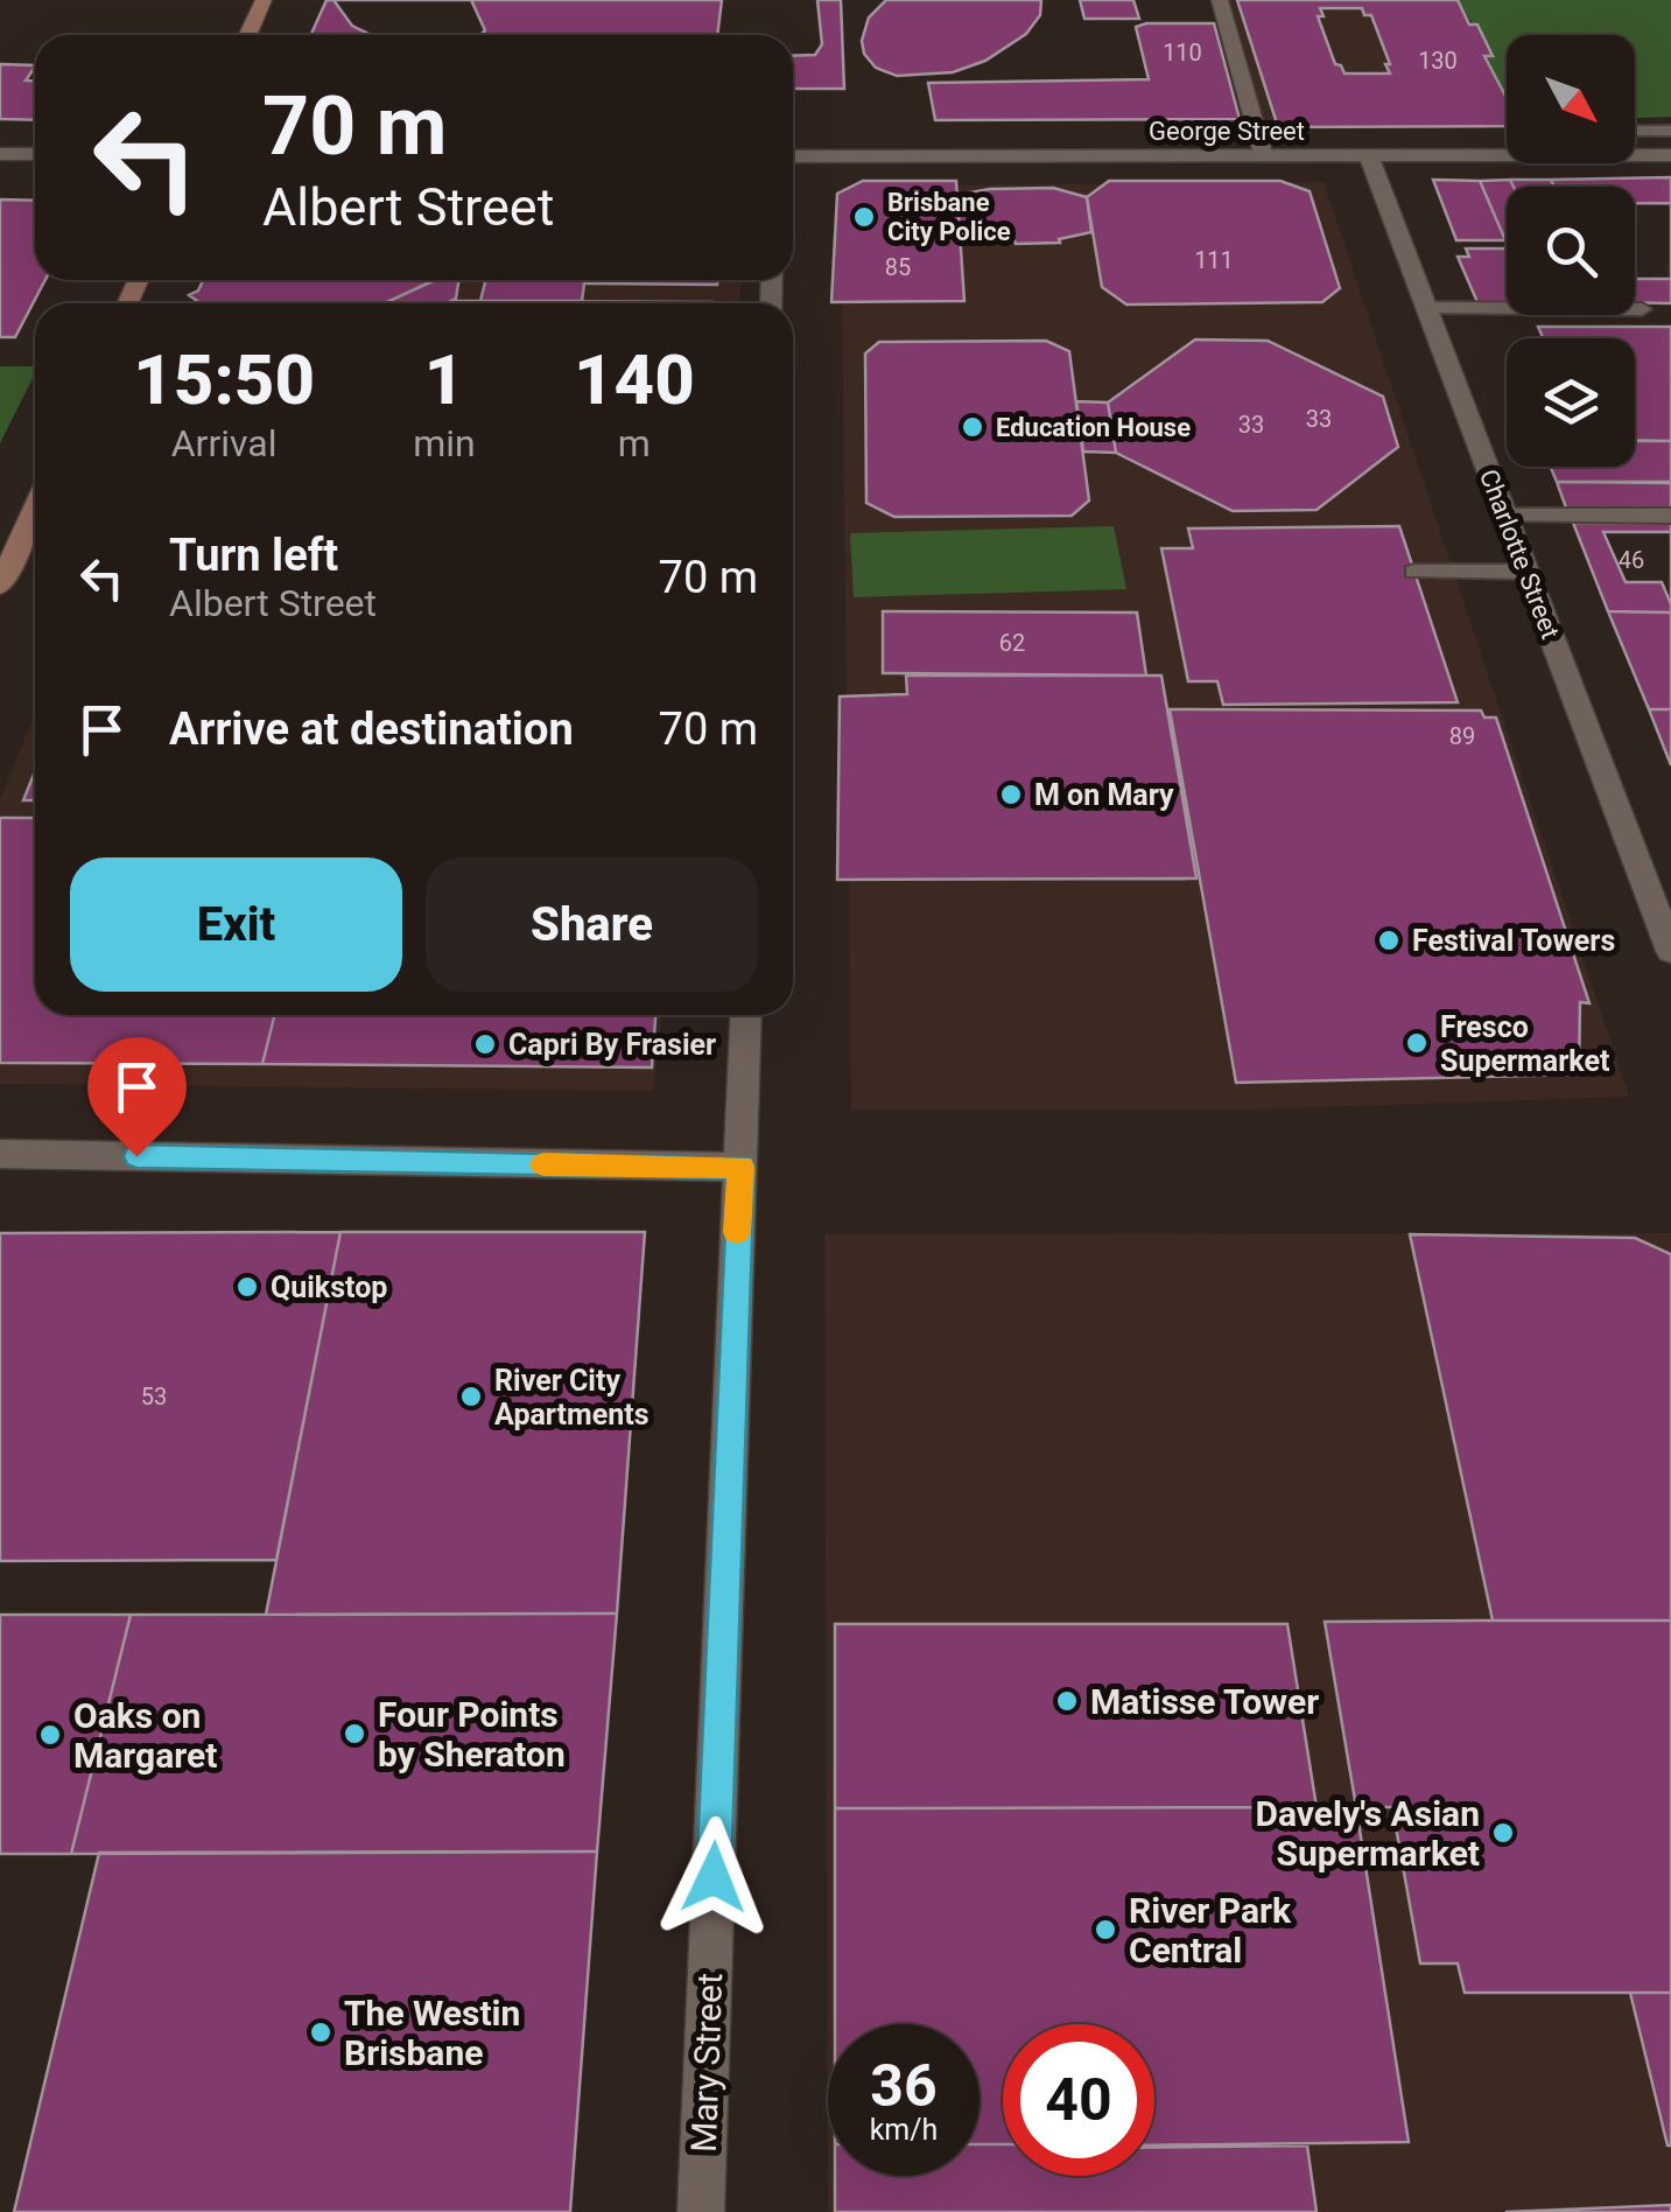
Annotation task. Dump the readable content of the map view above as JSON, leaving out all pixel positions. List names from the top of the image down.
{
  "streets": {
    "street": ["George Street", "Charlotte Street", "Mary Street"]
  },
  "crossings": [
    ["George Street", "Charlotte Street"]
  ],
  "places": [
    "Brisbane City Police",
    "Education House",
    "M on Mary",
    "Festival Towers",
    "Fresco Supermarket",
    "Capri By Frasier",
    "Quikstop",
    "River City Apartments",
    "Matisse Tower",
    "Four Points by Sheraton",
    "Oaks on Margaret",
    "Davely's Asian Supermarket",
    "River Park Central",
    "The Westin Brisbane"
  ],
  "house_numbers": [
    "110",
    "130",
    "111",
    "85",
    "33",
    "33",
    "46",
    "62",
    "89",
    "53"
  ],
  "north": "bottom right",
  "page": {
    "turn": ["70 m", "Albert Street"],
    "eta": [
      "15:50",
      "Arrival",
      "1",
      "min",
      "140",
      "m"
    ],
    "list": [
      {
        "name": "Turn left",
        "note": "Albert Street",
        "value": "70 m"
      },
      {
        "name": "Arrive at destination",
        "value": "70 m"
      }
    ],
    "buttons": ["Exit", "Share"],
    "speed": "36 km/h",
    "limit": "40"
  }
}
